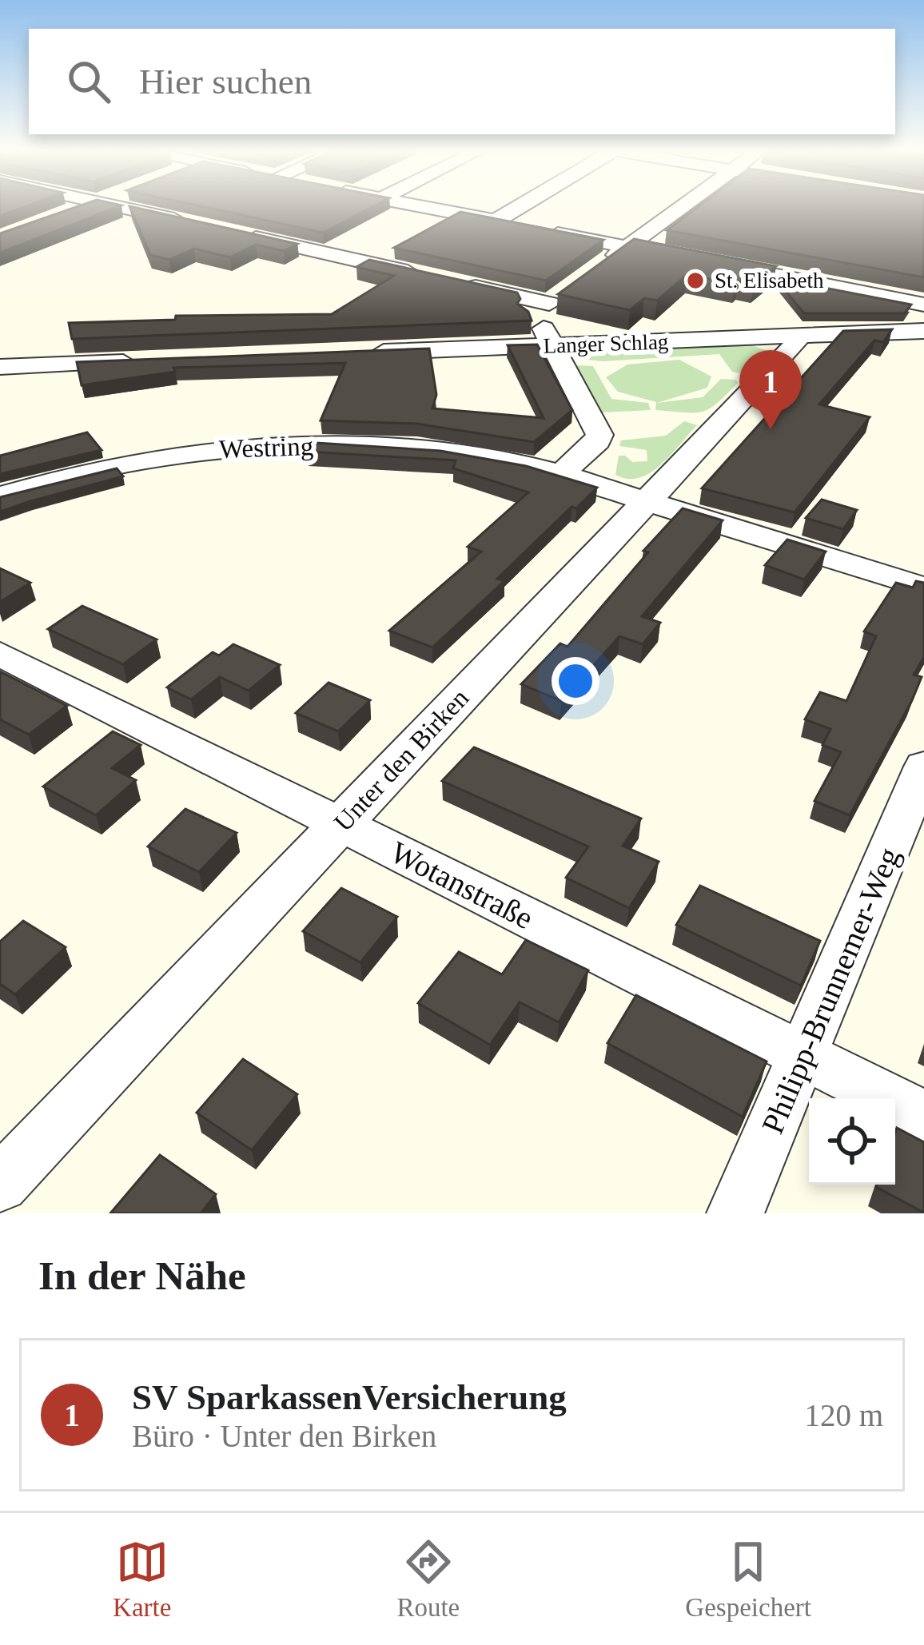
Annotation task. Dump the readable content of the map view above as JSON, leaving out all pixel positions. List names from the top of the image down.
{
  "streets": {
    "street": [
      "Langer Schlag",
      "Westring",
      "Unter den Birken",
      "Wotanstraße",
      "Philipp-Brunnemer-Weg"
    ]
  },
  "crossings": [
    ["Langer Schlag", "Unter den Birken"],
    ["Westring", "Unter den Birken"],
    ["Unter den Birken", "Wotanstraße"],
    ["Wotanstraße", "Philipp-Brunnemer-Weg"]
  ],
  "places": ["St. Elisabeth"],
  "page": {
    "search": "Hier suchen",
    "pins": "1",
    "heading": "In der Nähe",
    "list": [
      {
        "mark": "1",
        "name": "SV SparkassenVersicherung",
        "note": "Büro · Unter den Birken",
        "value": "120 m"
      }
    ],
    "nav": ["Karte", "Route", "Gespeichert"]
  }
}
